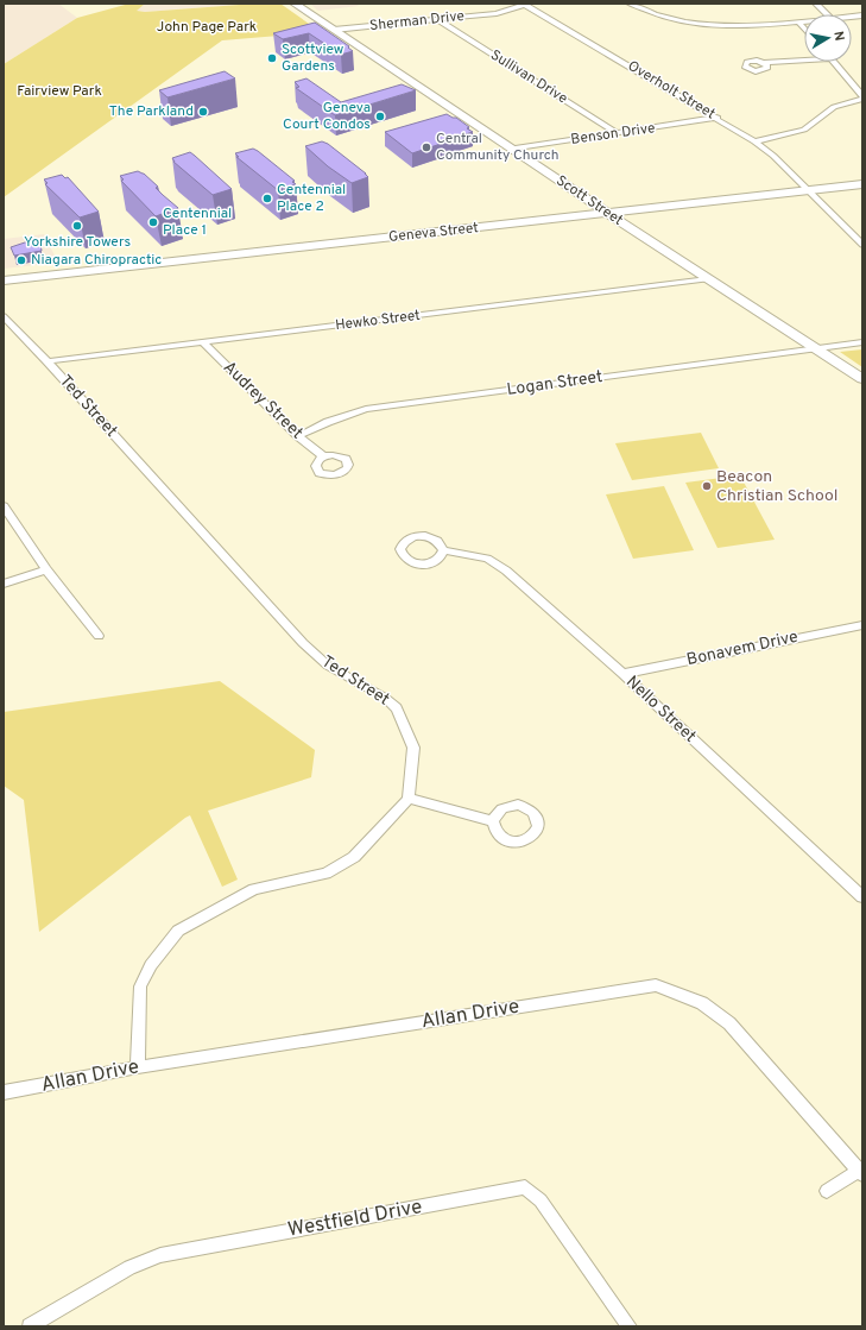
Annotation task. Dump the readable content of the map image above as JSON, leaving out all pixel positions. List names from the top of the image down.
{
  "streets": {
    "main road": ["Scott Street", "Geneva Street"],
    "street": [
      "Sherman Drive",
      "Sullivan Drive",
      "Overholt Street",
      "Benson Drive",
      "Hewko Street",
      "Logan Street",
      "Audrey Street",
      "Ted Street",
      "Bonavem Drive",
      "Nello Street",
      "Allan Drive",
      "Westfield Drive"
    ]
  },
  "crossings": [
    ["Sherman Drive", "Sullivan Drive"],
    ["Sherman Drive", "Overholt Street"],
    ["Sherman Drive", "Scott Street"],
    ["Sullivan Drive", "Benson Drive"],
    ["Overholt Street", "Benson Drive"],
    ["Overholt Street", "Geneva Street"],
    ["Benson Drive", "Scott Street"],
    ["Scott Street", "Geneva Street"],
    ["Scott Street", "Hewko Street"],
    ["Scott Street", "Logan Street"],
    ["Hewko Street", "Audrey Street"],
    ["Hewko Street", "Ted Street"],
    ["Logan Street", "Audrey Street"],
    ["Bonavem Drive", "Nello Street"]
  ],
  "parks": ["John Page Park", "Fairview Park"],
  "places": [
    "Scottview Gardens",
    "The Parkland",
    "Geneva Court Condos",
    "Central Community Church",
    "Centennial Place 2",
    "Centennial Place 1",
    "Yorkshire Towers",
    "Niagara Chiropractic",
    "Beacon Christian School"
  ],
  "north": "right"
}
